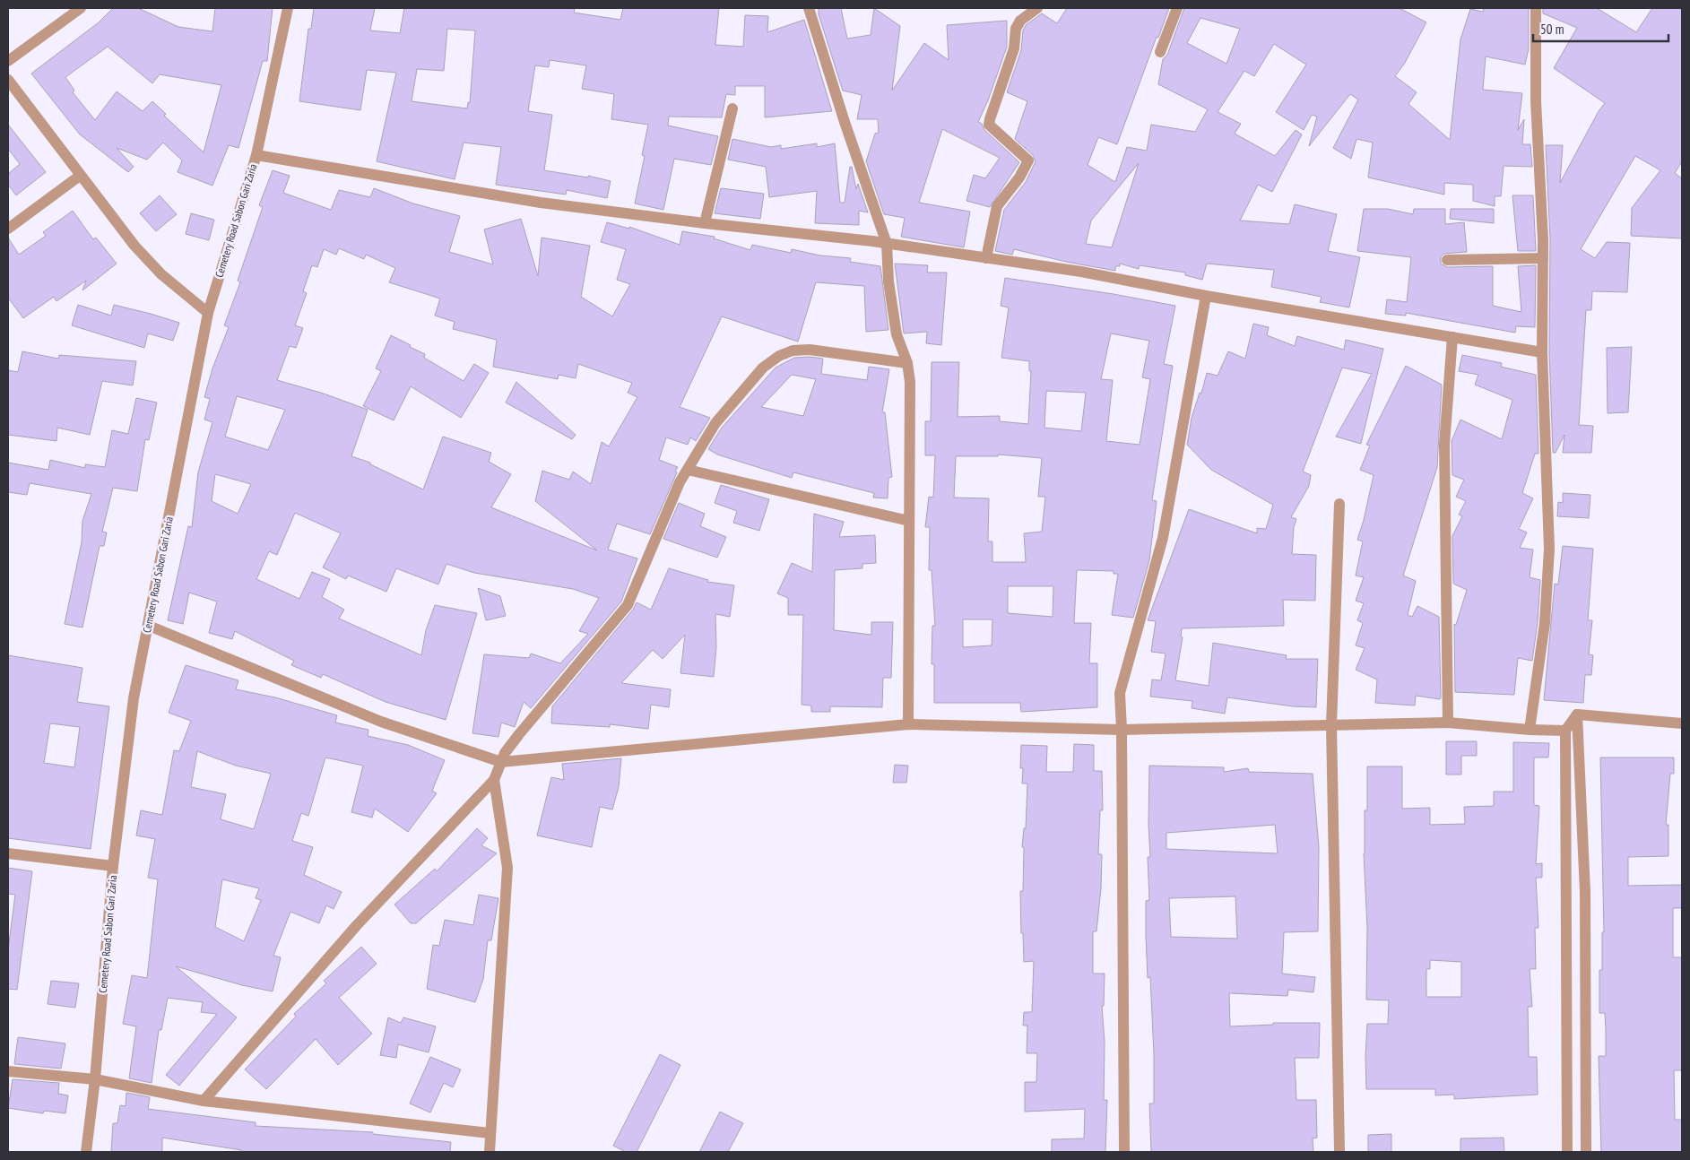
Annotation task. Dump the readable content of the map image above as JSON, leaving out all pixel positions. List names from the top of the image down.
{
  "streets": {
    "street": ["Cemetery Road Sabon Gari Zaria"]
  },
  "scale_bar": "50 m"
}
